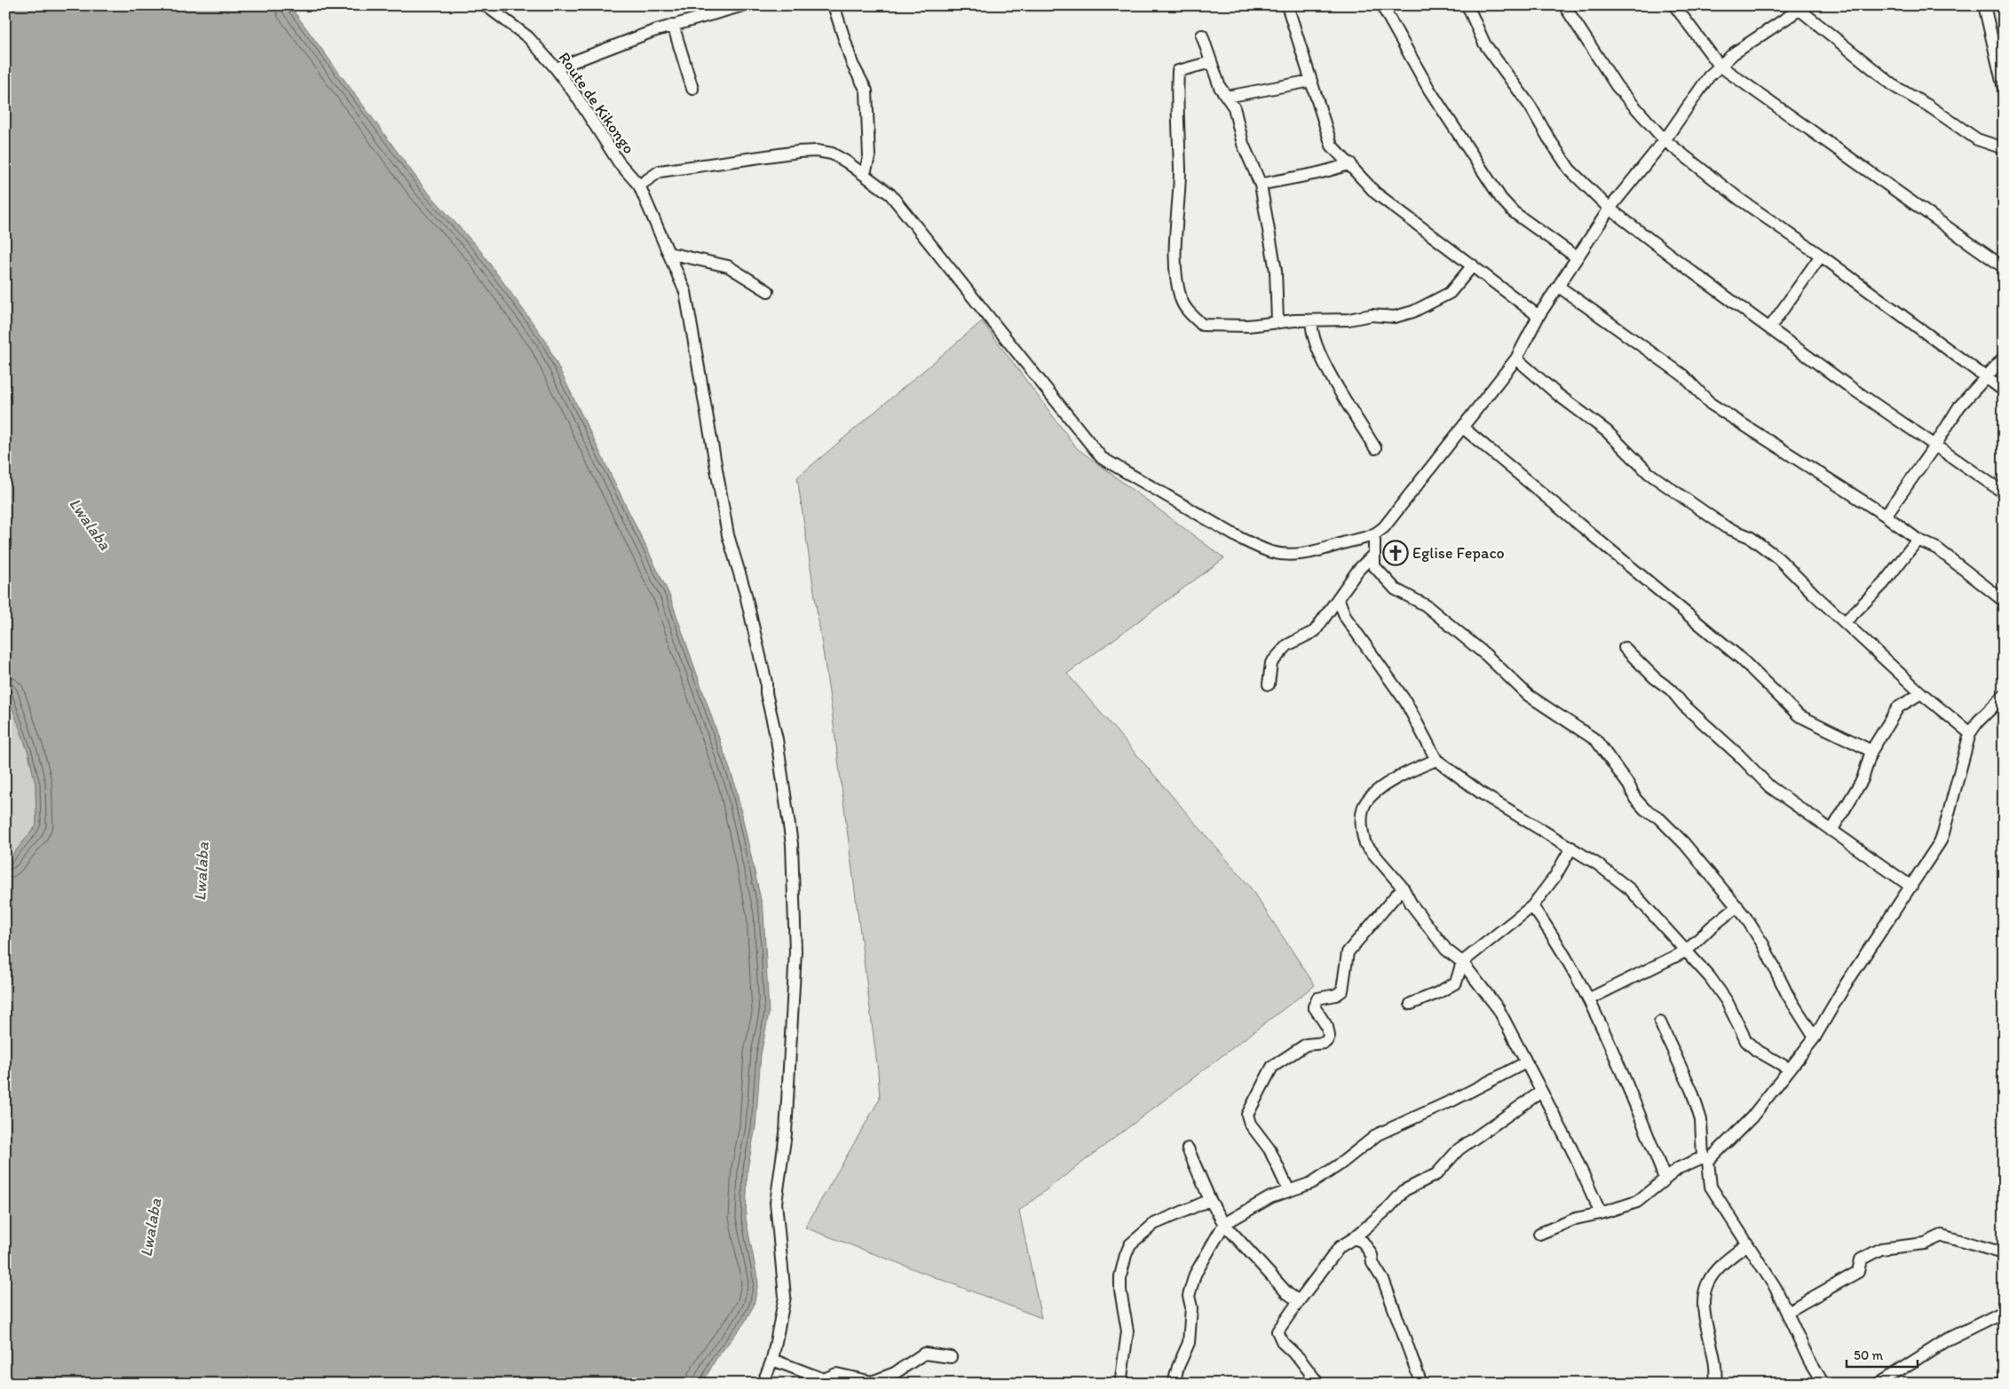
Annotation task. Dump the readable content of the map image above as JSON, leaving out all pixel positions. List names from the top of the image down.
{
  "streets": {
    "street": ["Route de Kikongo"]
  },
  "water": ["Lwalaba"],
  "places": {
    "church": ["Eglise Fepaco"]
  },
  "scale_bar": "50 m"
}
